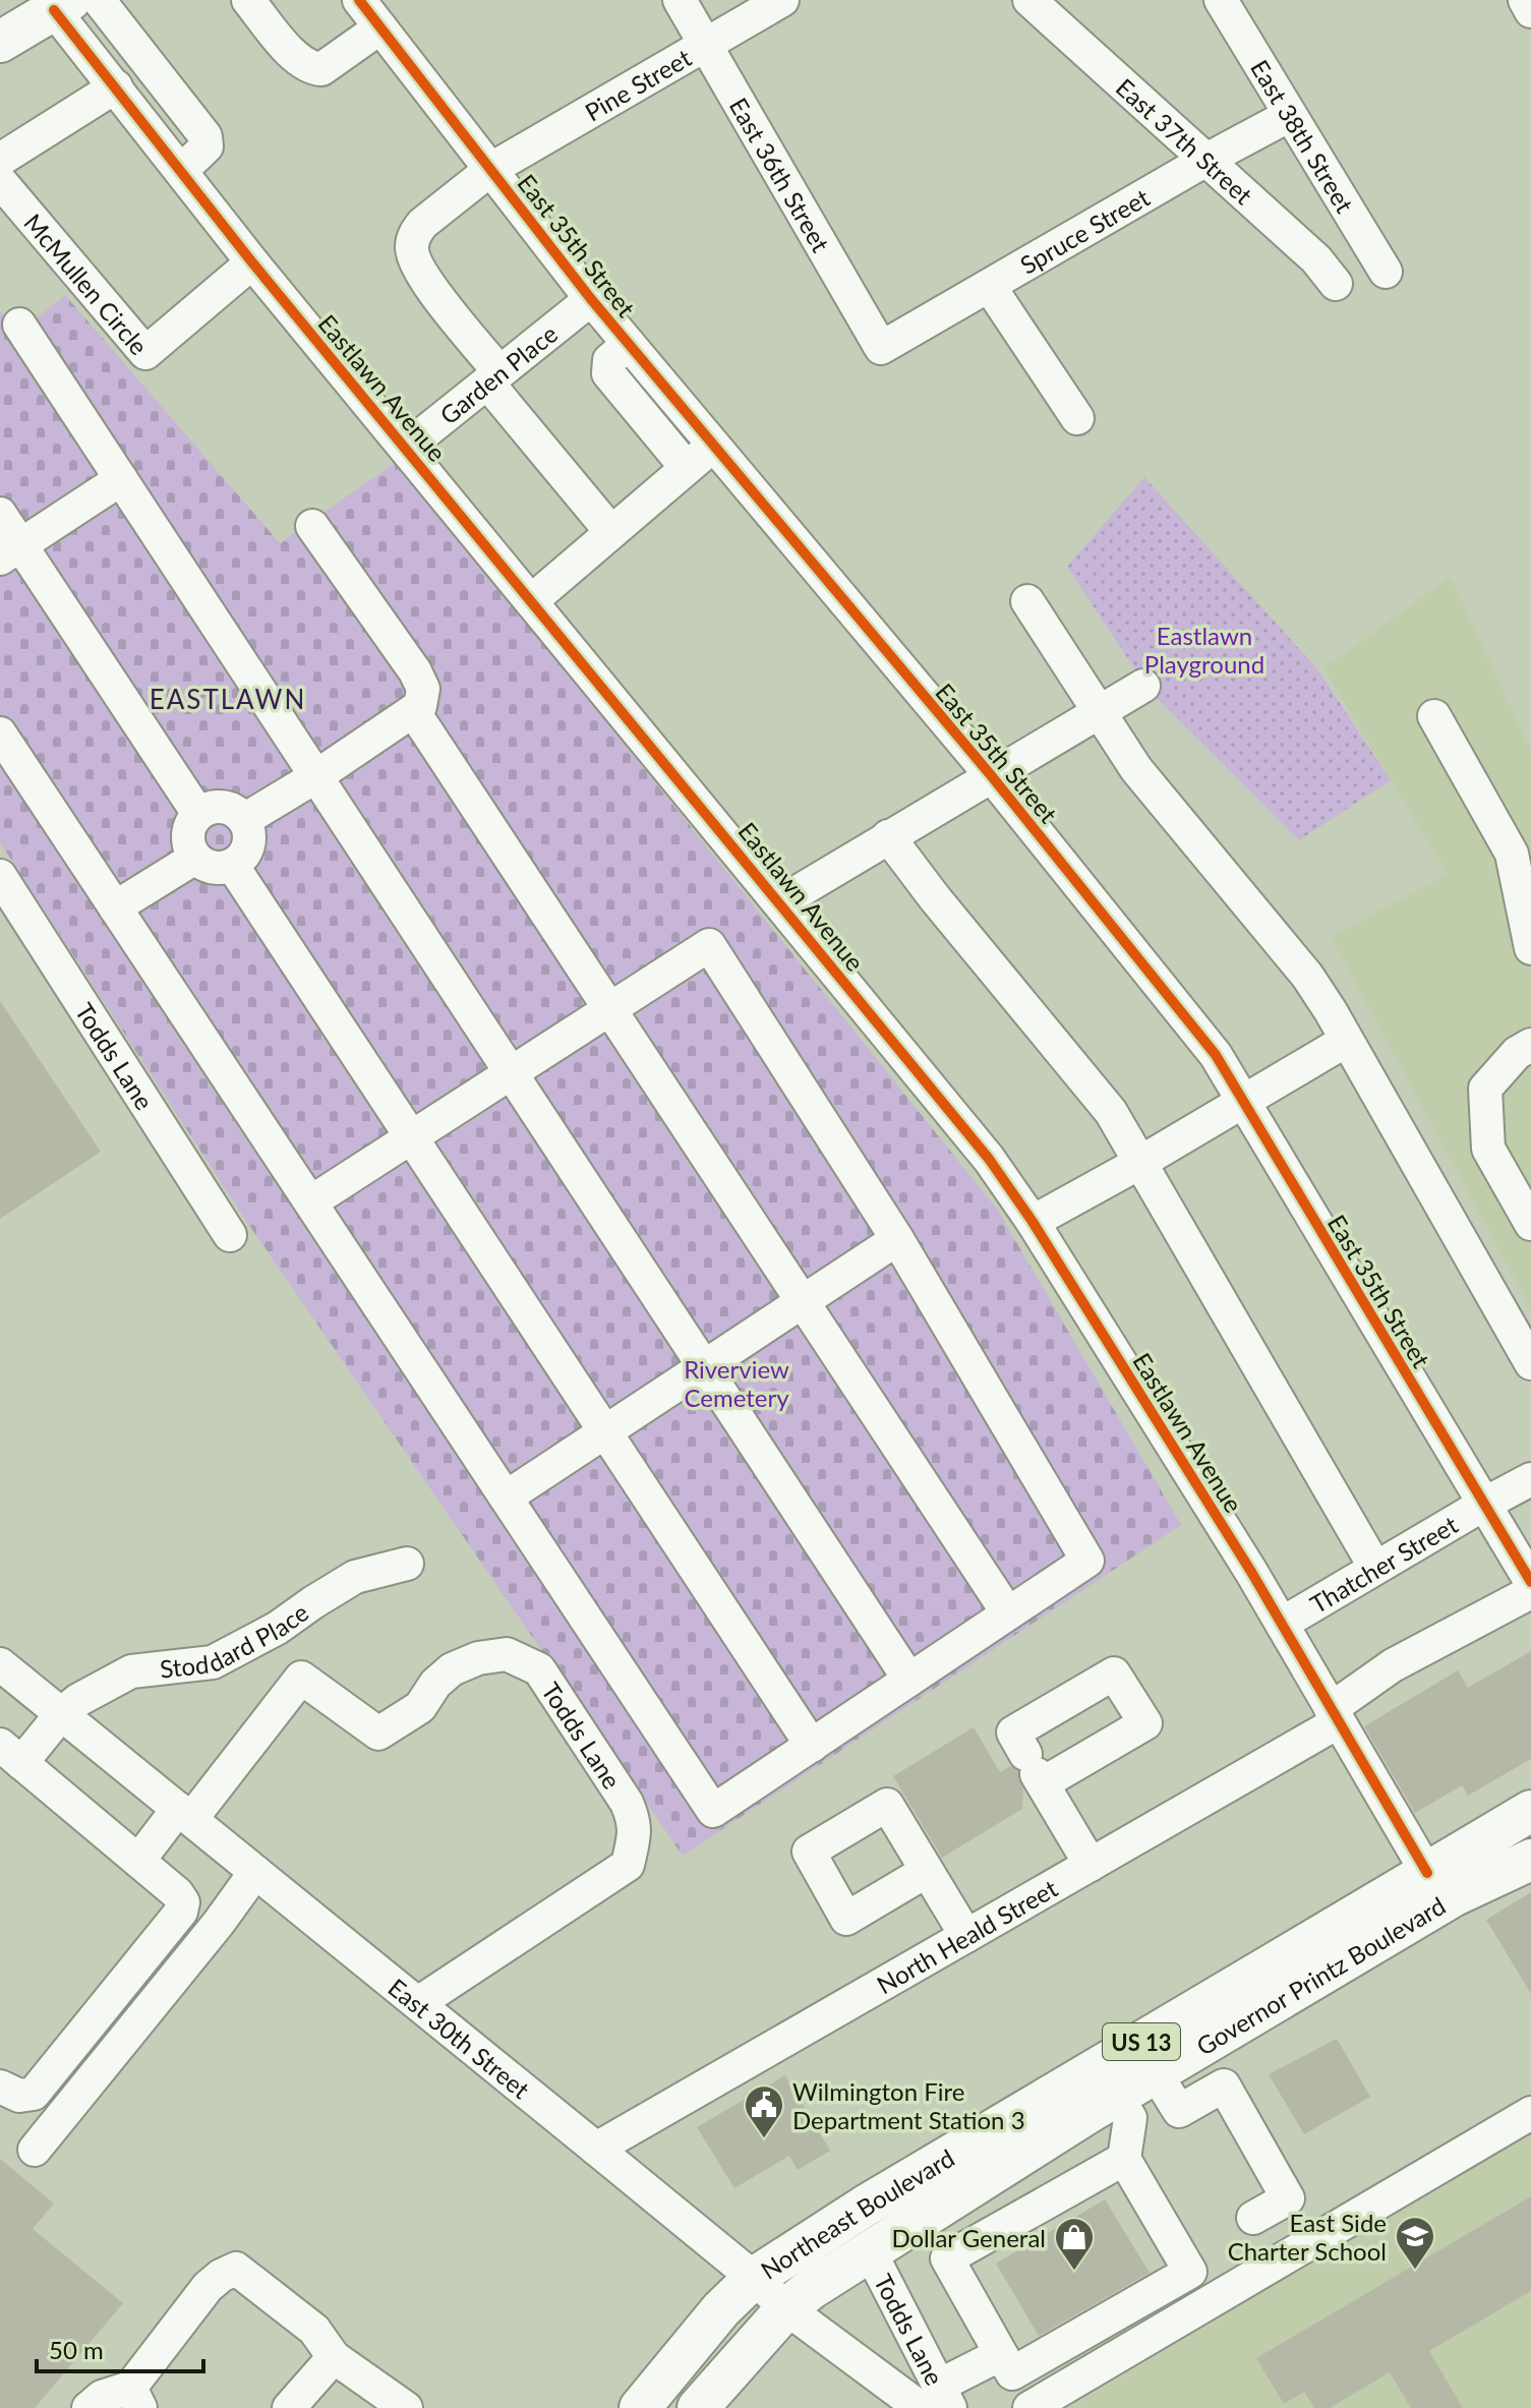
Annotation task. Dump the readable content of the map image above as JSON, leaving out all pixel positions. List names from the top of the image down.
{
  "streets": {
    "main road": ["Governor Printz Boulevard", "US 13", "Northeast Boulevard"],
    "street": [
      "Pine Street",
      "East 38th Street",
      "East 37th Street",
      "East 36th Street",
      "Spruce Street",
      "East 35th Street",
      "McMullen Circle",
      "Garden Place",
      "Eastlawn Avenue",
      "Todds Lane",
      "Thatcher Street",
      "Stoddard Place",
      "North Heald Street",
      "East 30th Street"
    ]
  },
  "crossings": [
    ["Pine Street", "East 36th Street"],
    ["Pine Street", "East 35th Street"],
    ["Pine Street", "Garden Place"],
    ["East 38th Street", "Spruce Street"],
    ["East 37th Street", "Spruce Street"],
    ["East 36th Street", "Spruce Street"],
    ["East 35th Street", "Garden Place"],
    ["East 35th Street", "Thatcher Street"],
    ["McMullen Circle", "Eastlawn Avenue"],
    ["Garden Place", "Eastlawn Avenue"],
    ["Eastlawn Avenue", "Thatcher Street"],
    ["Eastlawn Avenue", "North Heald Street"],
    ["Eastlawn Avenue", "Governor Printz Boulevard"],
    ["Eastlawn Avenue", "Northeast Boulevard"],
    ["Todds Lane", "Governor Printz Boulevard"],
    ["Todds Lane", "East 30th Street"],
    ["Stoddard Place", "East 30th Street"],
    ["North Heald Street", "East 30th Street"],
    ["Governor Printz Boulevard", "East 30th Street"],
    ["Governor Printz Boulevard", "Northeast Boulevard"],
    ["East 30th Street", "Northeast Boulevard"]
  ],
  "districts": ["EASTLAWN"],
  "parks": ["Eastlawn Playground", "Riverview Cemetery"],
  "places": {
    "public building": ["Wilmington Fire Department Station 3"],
    "school or university": ["East Side Charter School"],
    "shop": ["Dollar General"]
  },
  "scale_bar": "50 m"
}
